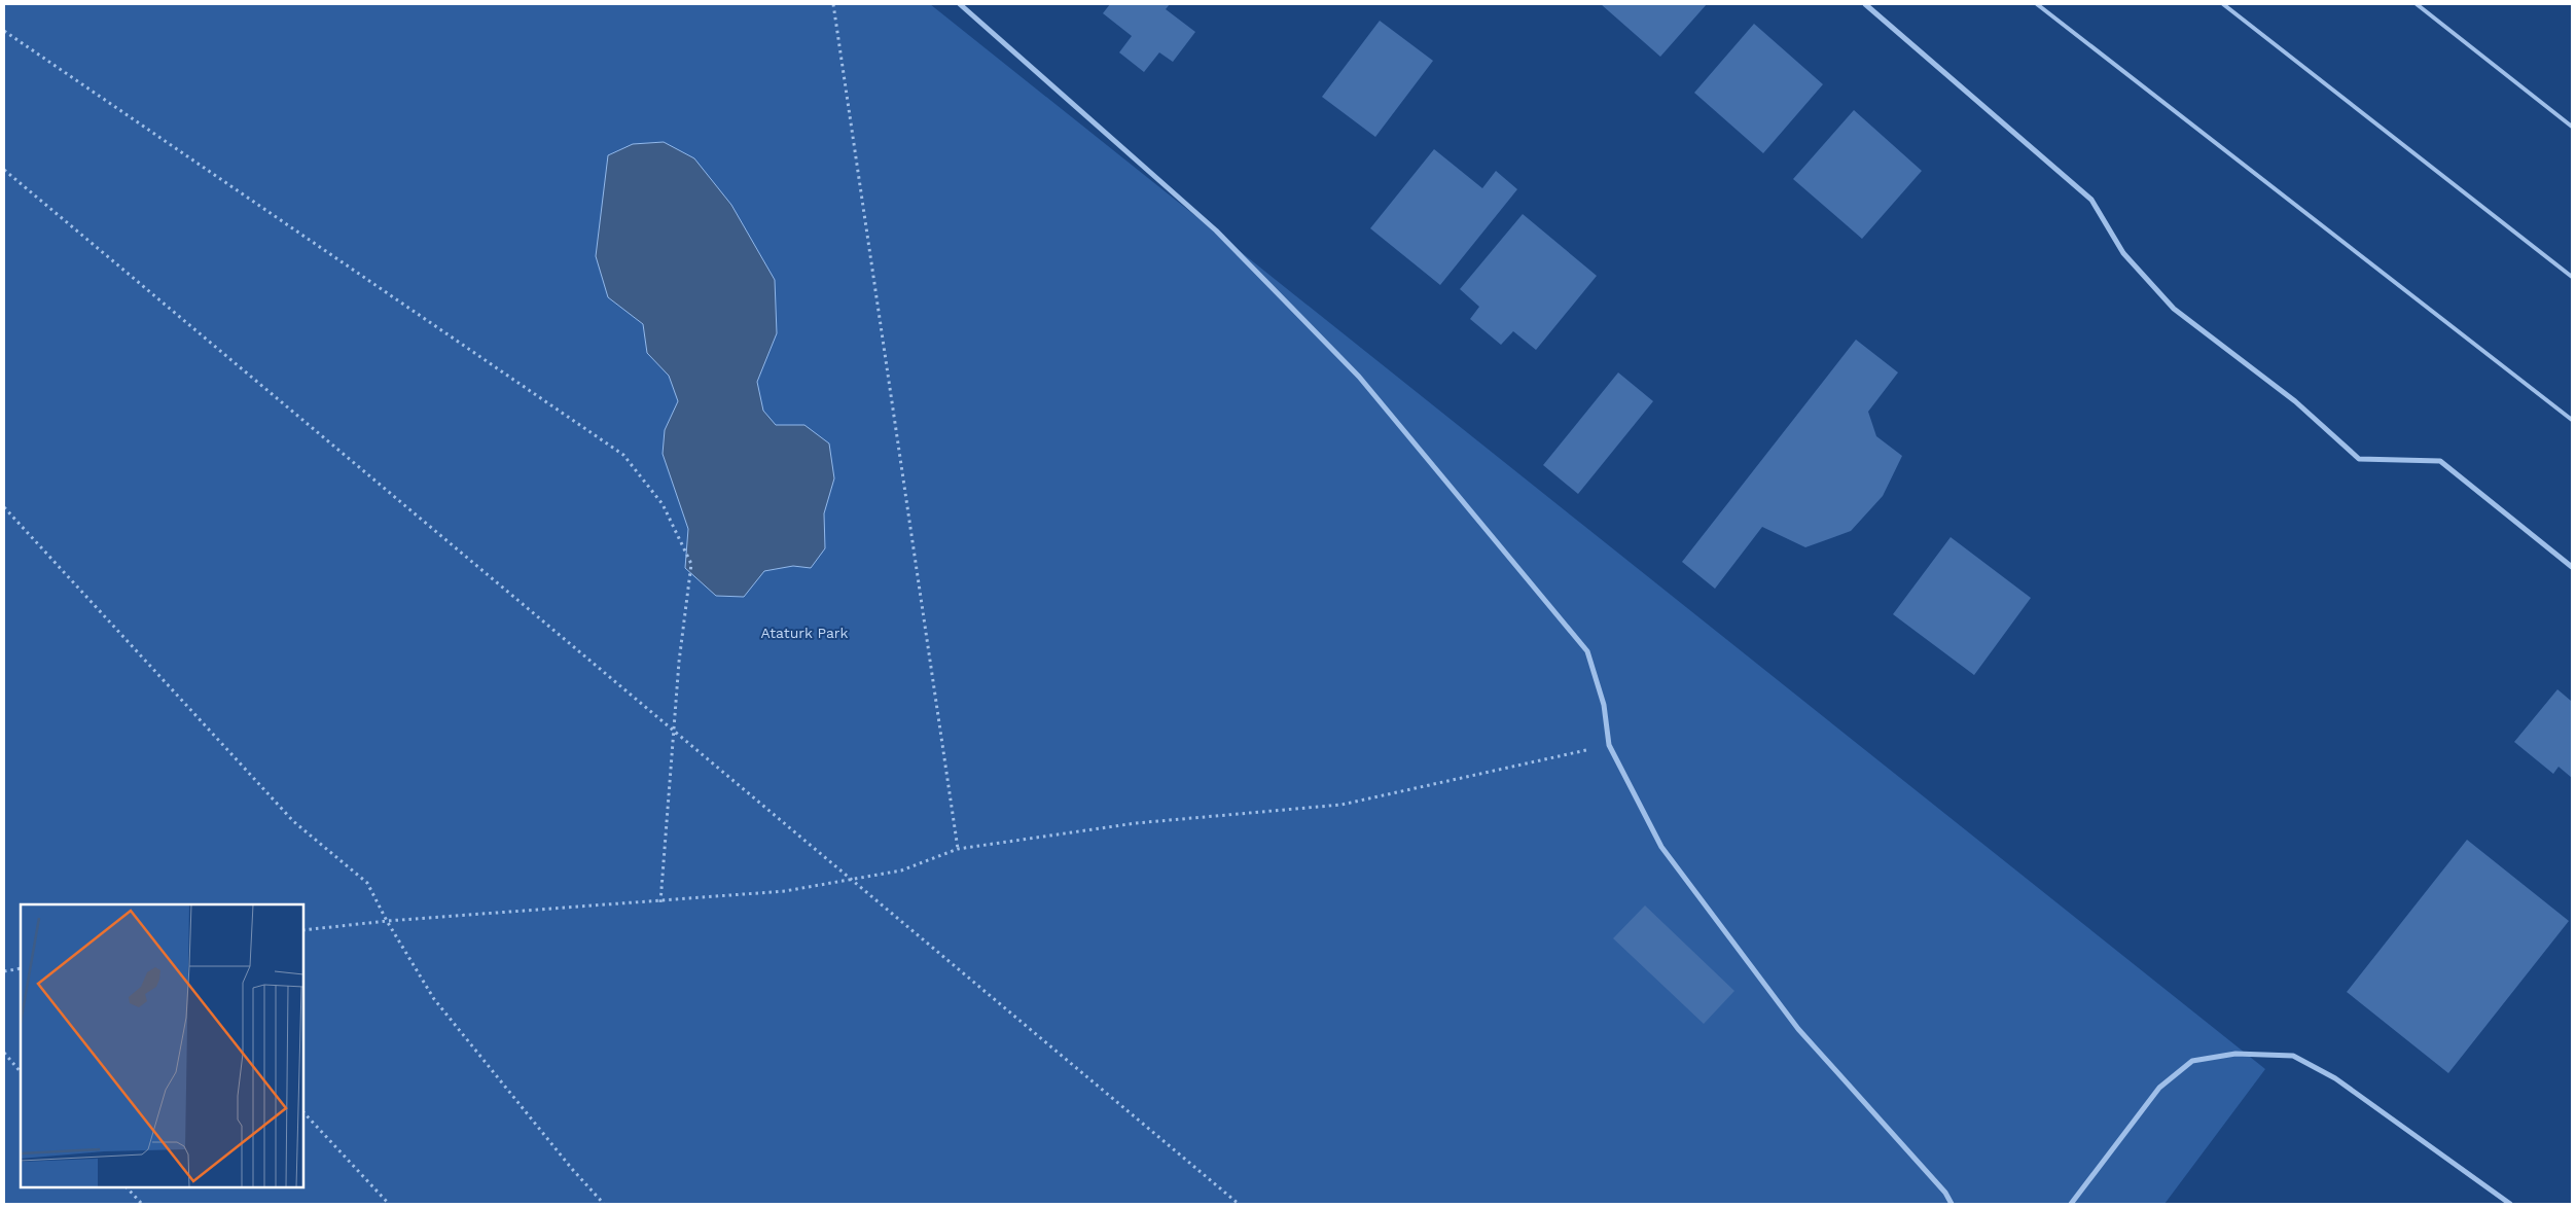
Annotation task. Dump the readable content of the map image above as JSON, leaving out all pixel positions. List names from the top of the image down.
{
  "parks": ["Ataturk Park"]
}
